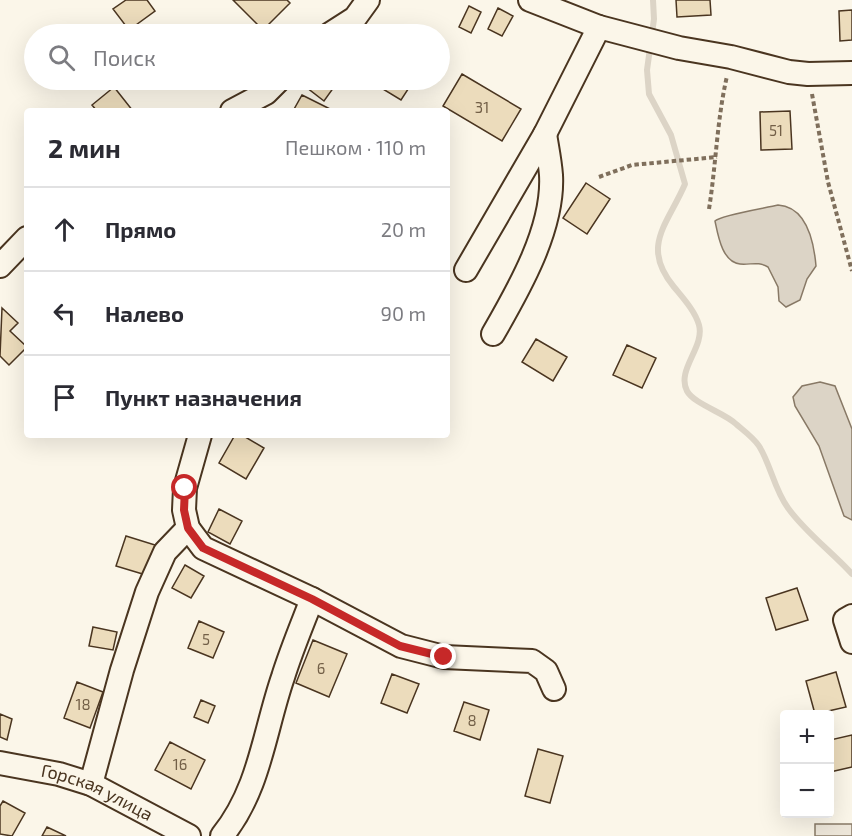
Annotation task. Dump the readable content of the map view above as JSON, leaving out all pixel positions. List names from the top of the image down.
{
  "streets": {
    "street": ["Горская улица"]
  },
  "house_numbers": [
    "31",
    "51",
    "5",
    "6",
    "18",
    "8",
    "16"
  ],
  "page": {
    "search": "Поиск",
    "heading": ["2 мин", "Пешком · 110 m"],
    "list": [
      ["Прямо", "20 m"],
      ["Налево", "90 m"],
      "Пункт назначения"
    ],
    "map_buttons": ["+", "−"]
  }
}
